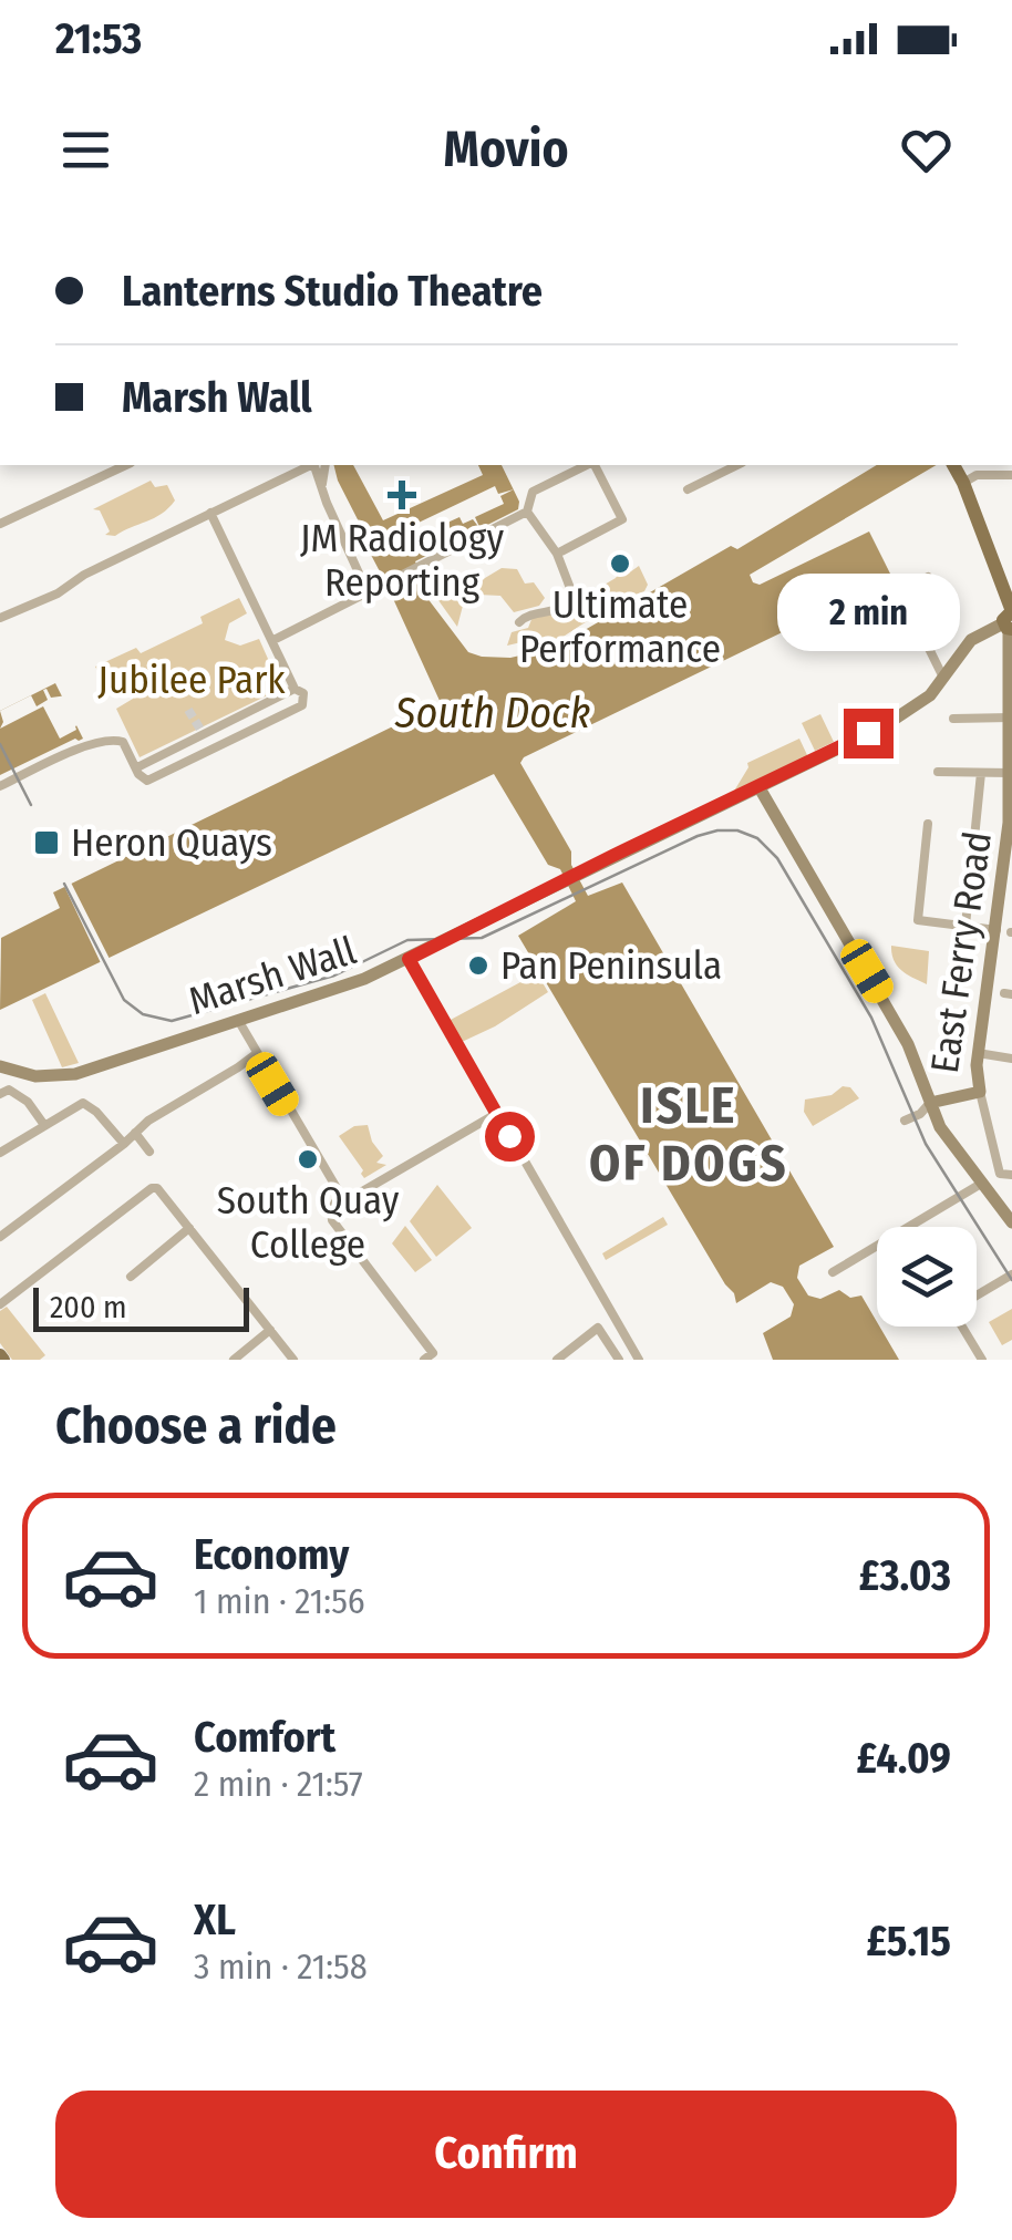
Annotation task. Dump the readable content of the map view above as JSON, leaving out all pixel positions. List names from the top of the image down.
{
  "streets": {
    "street": ["East Ferry Road", "Marsh Wall"]
  },
  "crossings": [
    ["East Ferry Road", "Marsh Wall"]
  ],
  "districts": ["ISLE OF DOGS"],
  "water": ["South Dock"],
  "parks": ["Jubilee Park"],
  "places": {
    "health": ["JM Radiology Reporting"],
    "other": ["Ultimate Performance", "Pan Peninsula", "South Quay College"],
    "transit": ["Heron Quays"]
  },
  "scale_bar": "200 m",
  "page": {
    "status": "21:53",
    "header": "Movio",
    "banner": ["Lanterns Studio Theatre", "Marsh Wall"],
    "bubble": "2 min",
    "scale": "200 m",
    "heading": "Choose a ride",
    "list": [
      {
        "name": "Economy",
        "note": "1 min · 21:56",
        "value": "£3.03"
      },
      {
        "name": "Comfort",
        "note": "2 min · 21:57",
        "value": "£4.09"
      },
      {
        "name": "XL",
        "note": "3 min · 21:58",
        "value": "£5.15"
      }
    ],
    "buttons": "Confirm"
  }
}
